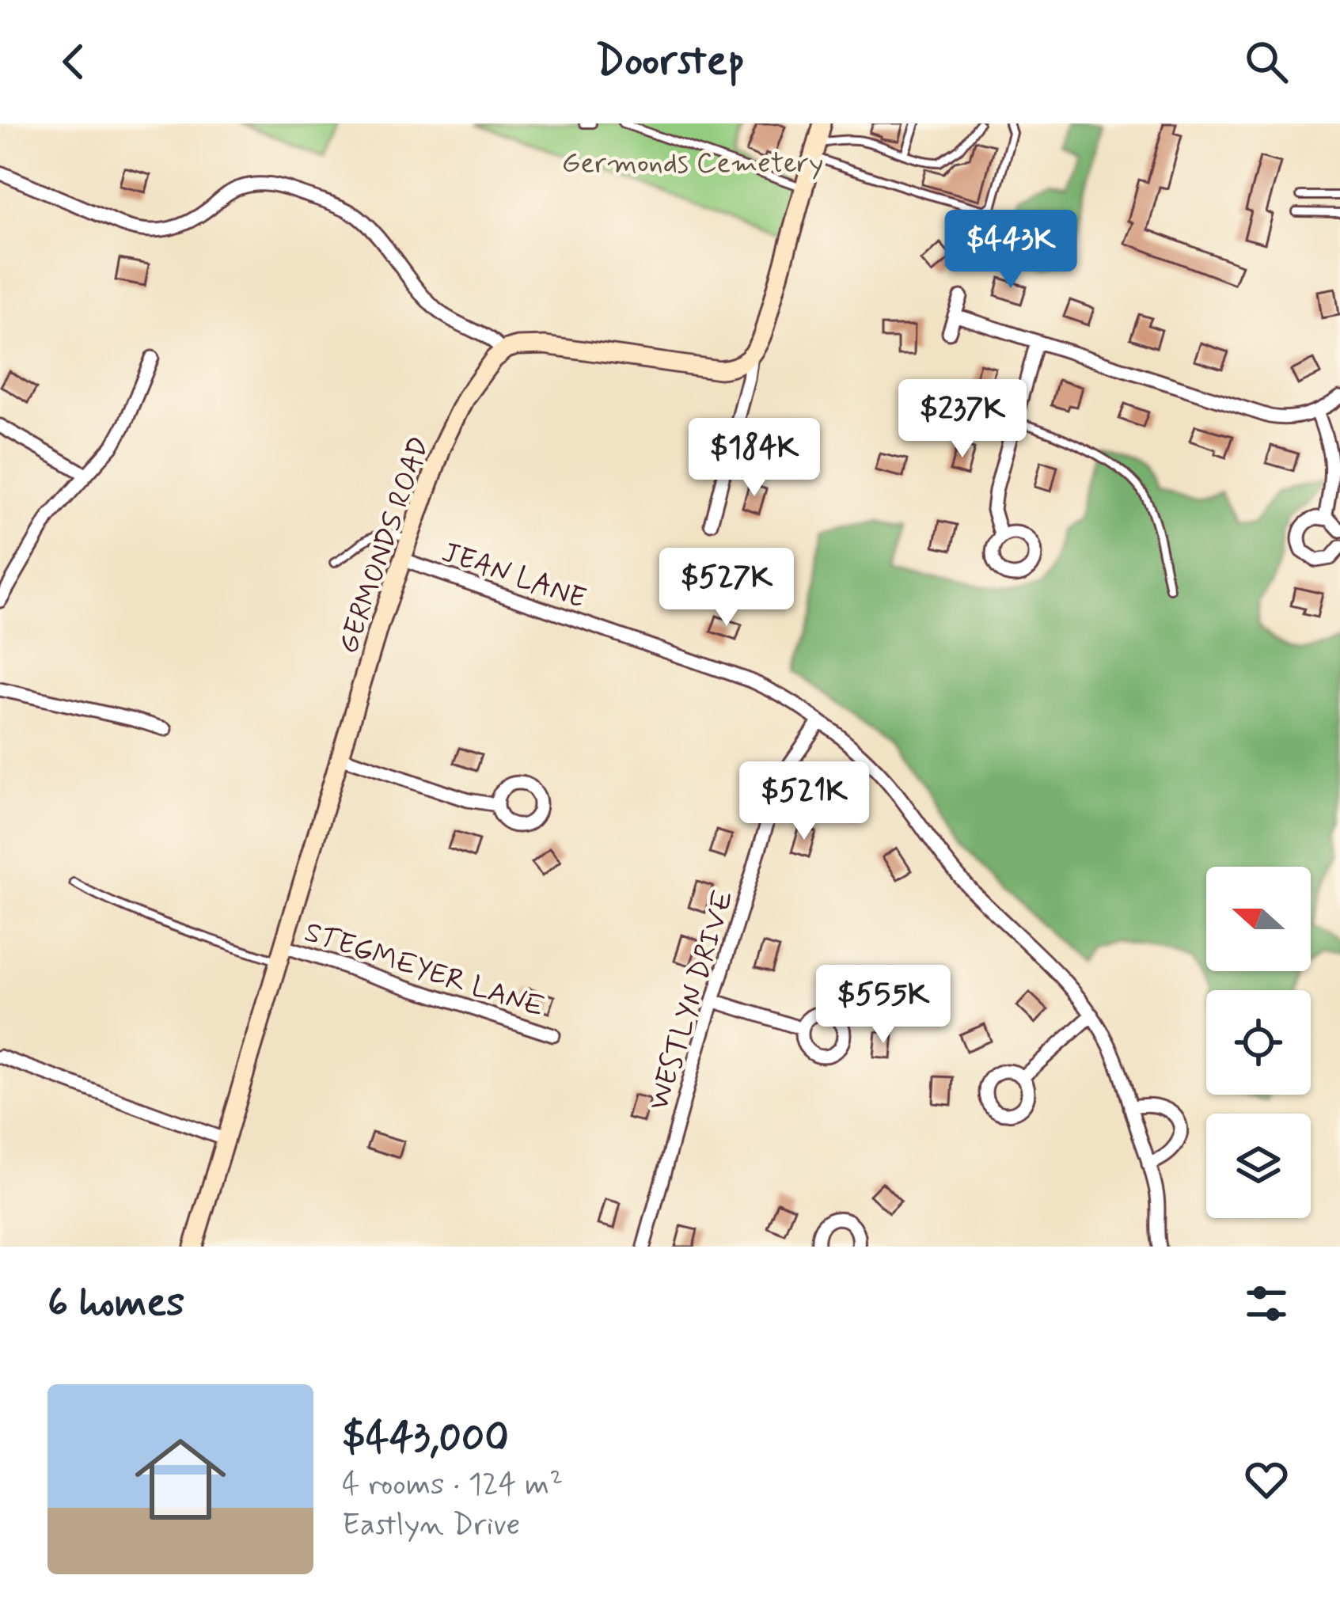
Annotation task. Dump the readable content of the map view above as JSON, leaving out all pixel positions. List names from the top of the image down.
{
  "streets": {
    "street": [
      "GERMONDS ROAD",
      "JEAN LANE",
      "STEGMEYER LANE",
      "WESTLYN DRIVE"
    ]
  },
  "crossings": [
    ["GERMONDS ROAD", "JEAN LANE"],
    ["GERMONDS ROAD", "STEGMEYER LANE"],
    ["JEAN LANE", "WESTLYN DRIVE"]
  ],
  "parks": ["Germonds Cemetery"],
  "north": "left",
  "page": {
    "header": "Doorstep",
    "price": [
      "$443K",
      "$237K",
      "$184K",
      "$527K",
      "$521K",
      "$555K"
    ],
    "heading": "6 homes",
    "list": [
      {
        "name": "$443,000",
        "note": "4 rooms · 124 m² · Eastlyn Drive"
      }
    ]
  }
}
